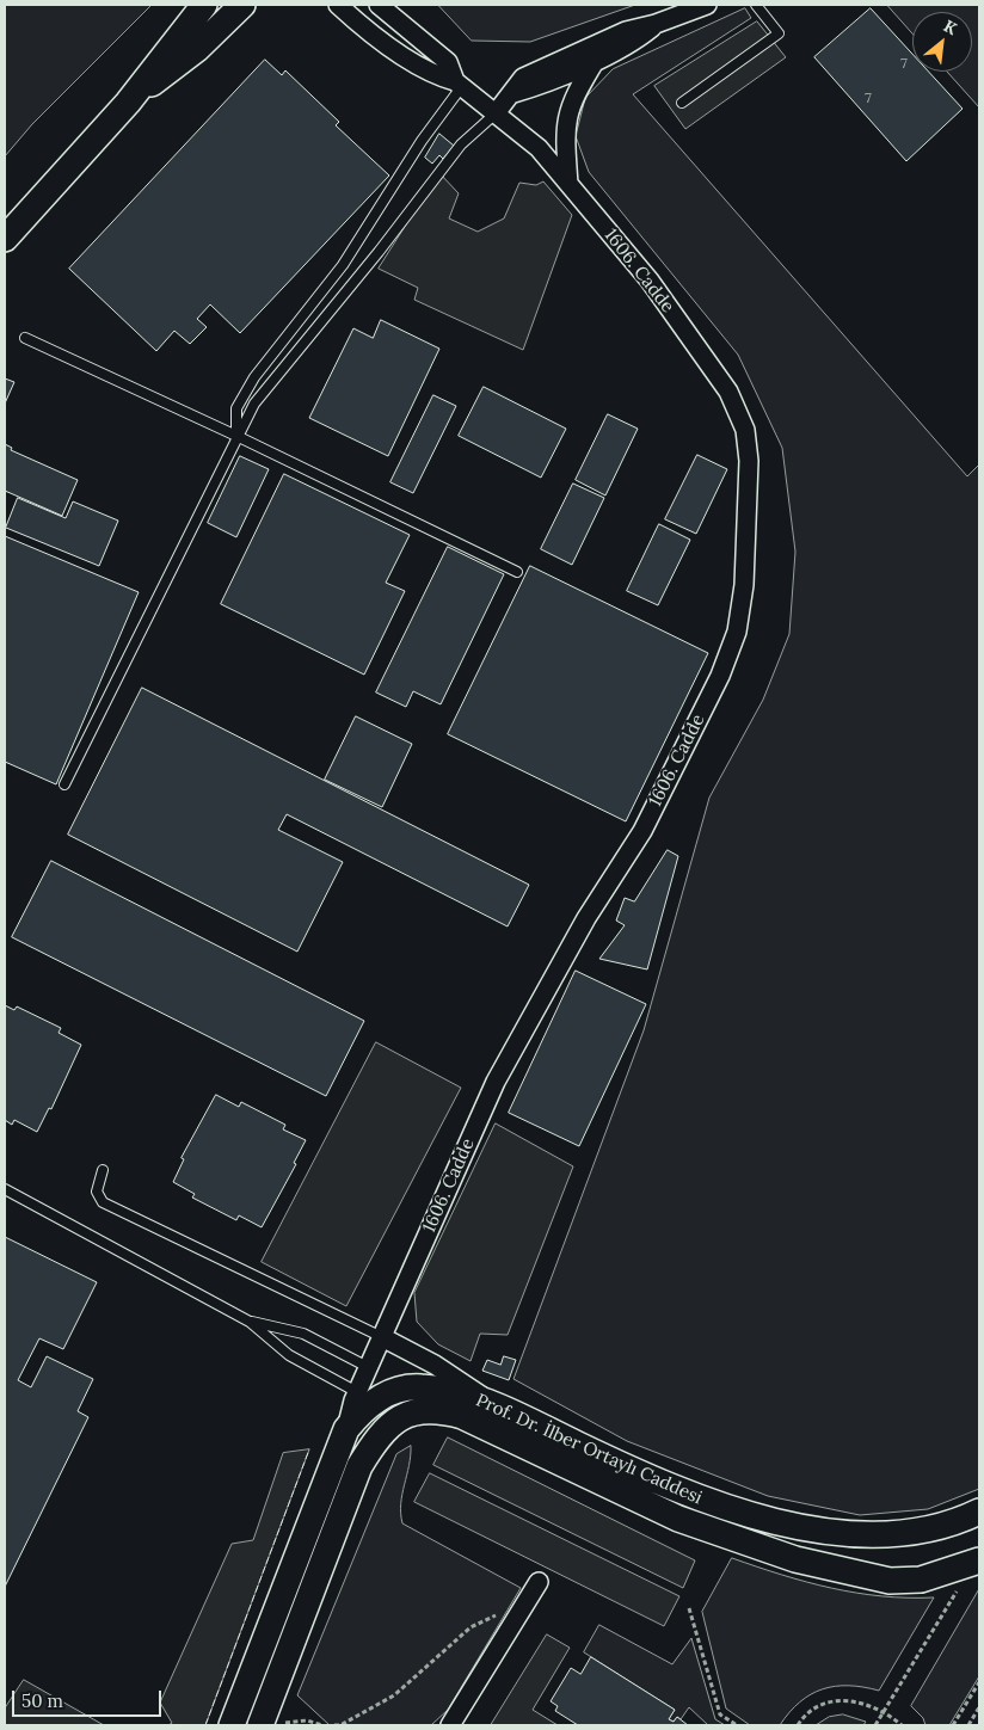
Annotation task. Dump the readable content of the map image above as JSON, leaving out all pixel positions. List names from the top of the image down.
{
  "streets": {
    "street": ["1606. Cadde", "Prof. Dr. İlber Ortaylı Caddesi"]
  },
  "crossings": [
    ["1606. Cadde", "Prof. Dr. İlber Ortaylı Caddesi"]
  ],
  "house_numbers": ["7", "7"],
  "scale_bar": "50 m",
  "north": "top right"
}
